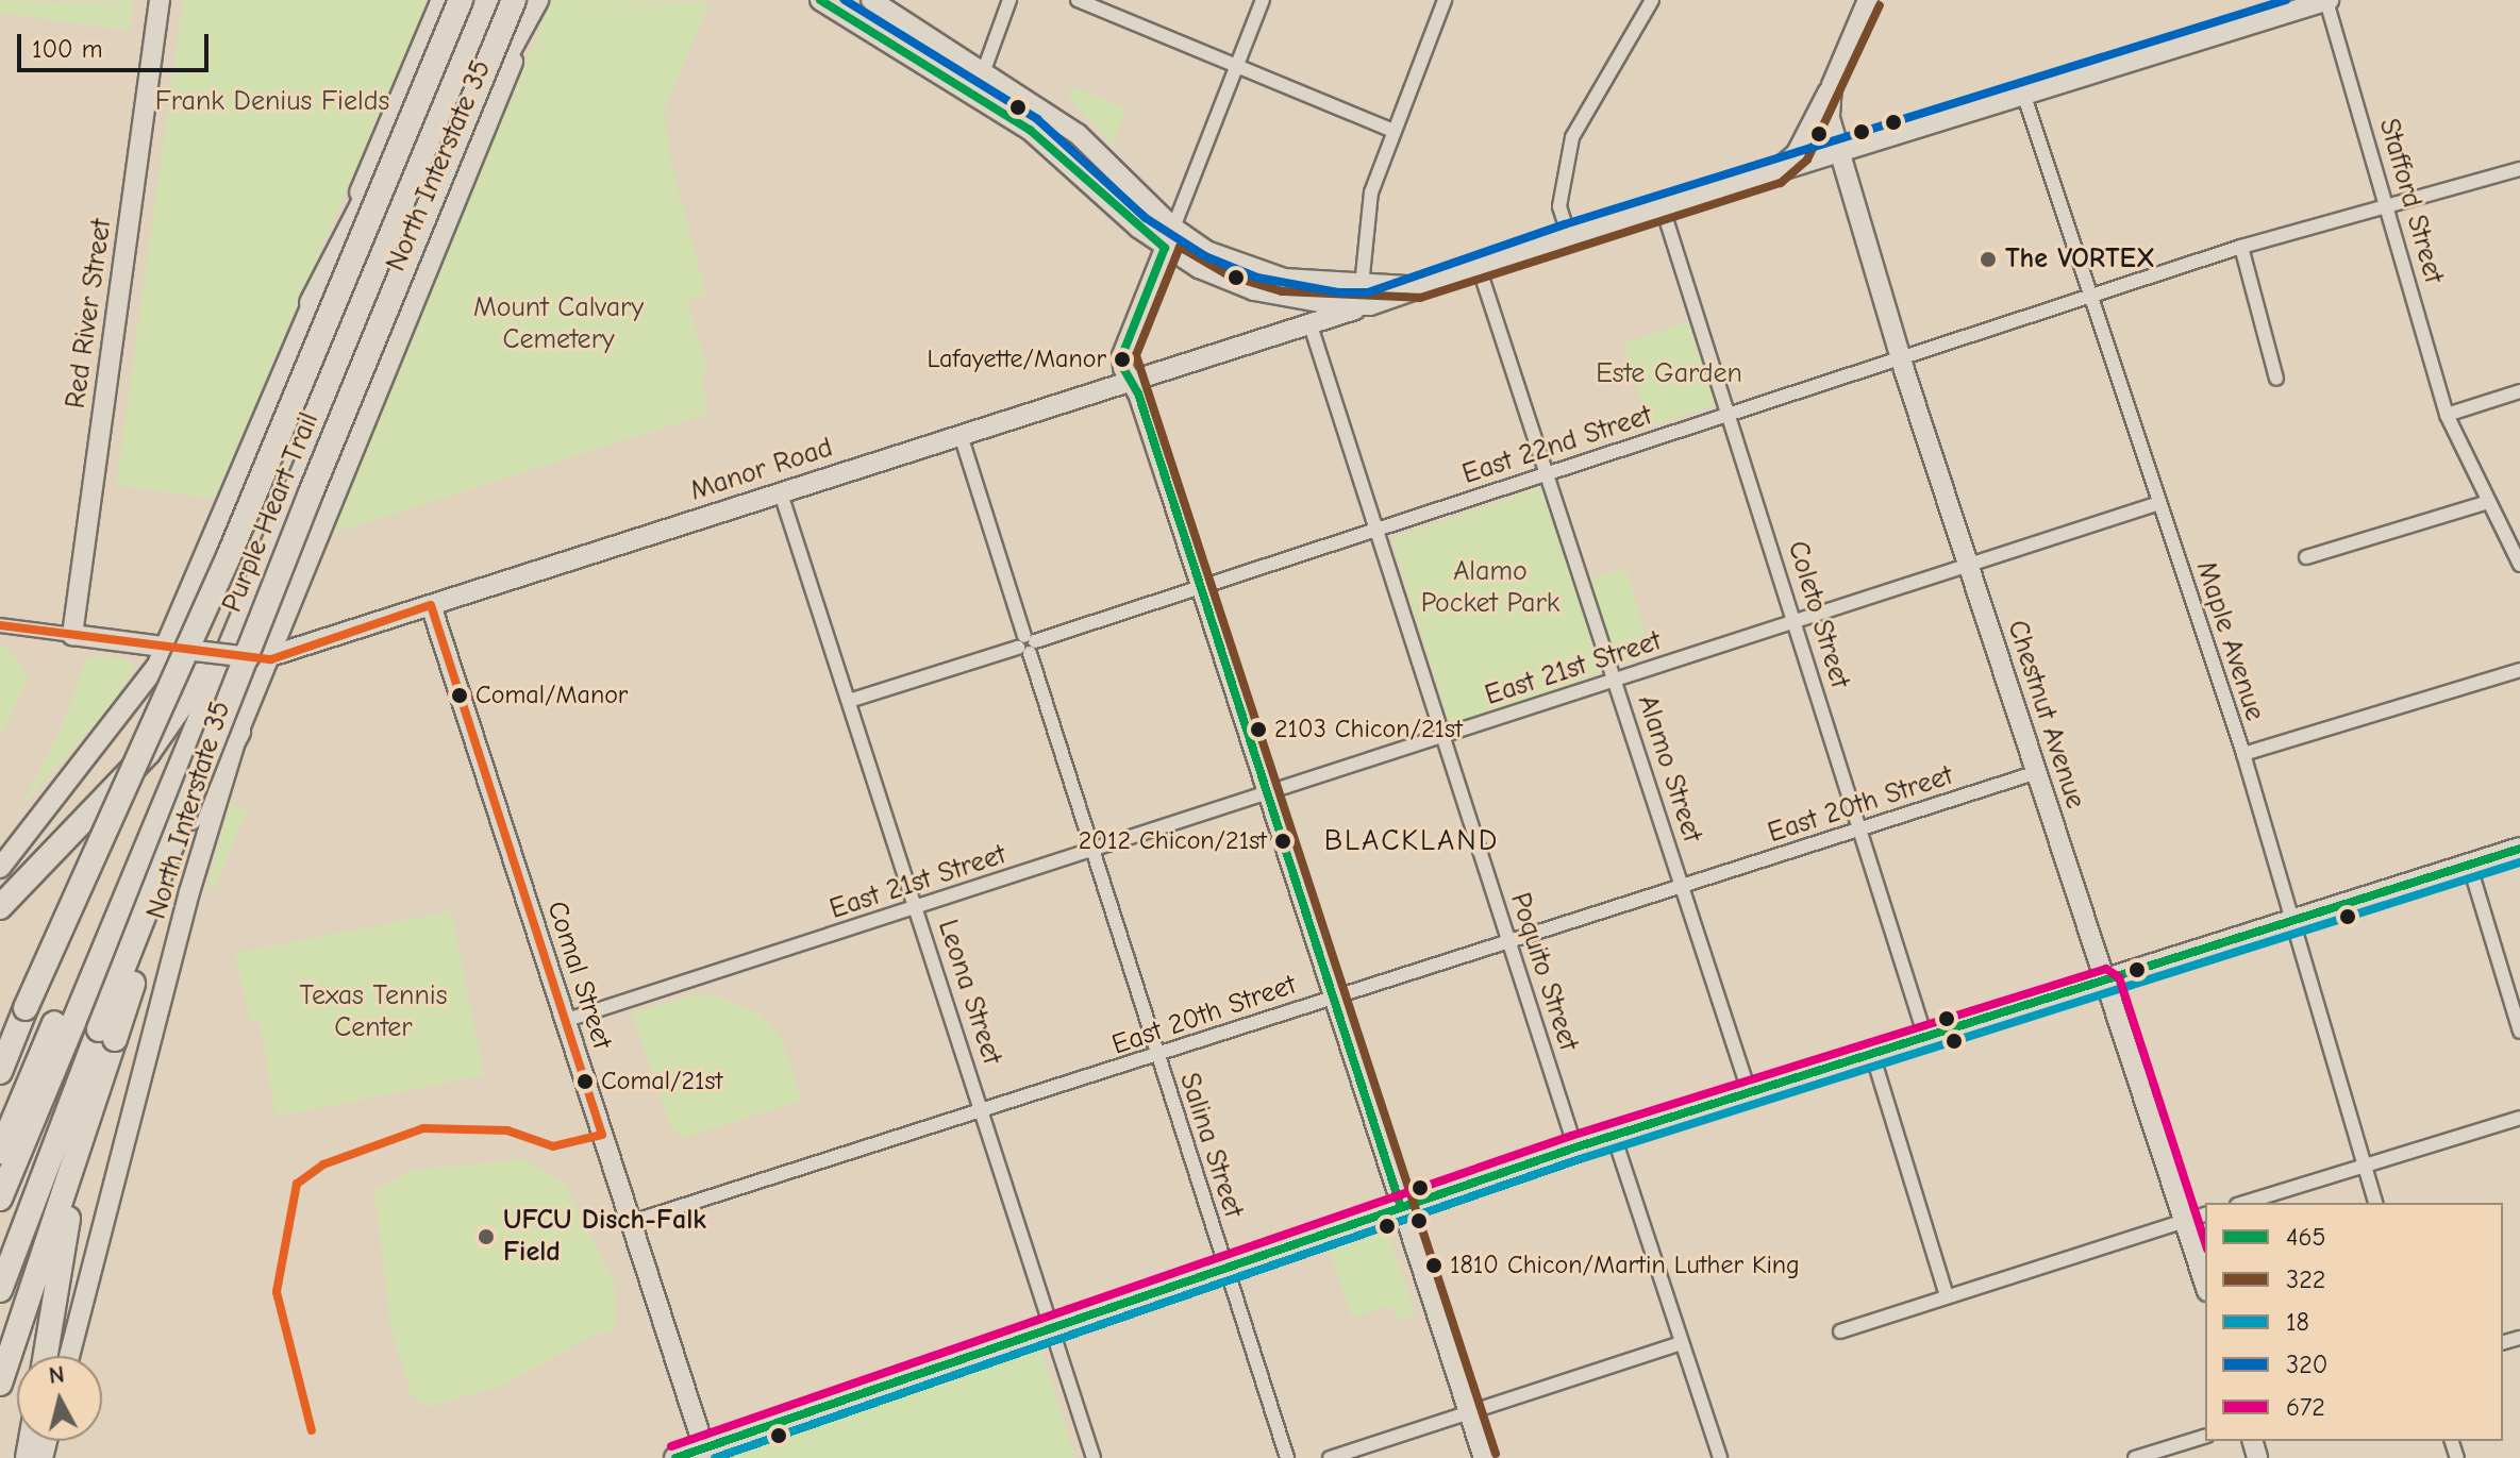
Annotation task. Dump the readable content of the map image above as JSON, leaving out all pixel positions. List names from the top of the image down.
{
  "streets": {
    "highway": ["Purple Heart Trail"],
    "main road": [
      "North Interstate 35",
      "Red River Street",
      "Manor Road",
      "Chestnut Avenue",
      "Comal Street"
    ],
    "street": [
      "Stafford Street",
      "East 22nd Street",
      "Coleto Street",
      "Maple Avenue",
      "East 21st Street",
      "Alamo Street",
      "East 20th Street",
      "Poquito Street",
      "Leona Street",
      "Salina Street"
    ]
  },
  "crossings": [
    ["North Interstate 35", "Manor Road"],
    ["North Interstate 35", "Purple Heart Trail"],
    ["Stafford Street", "East 22nd Street"],
    ["Red River Street", "Manor Road"],
    ["East 22nd Street", "Coleto Street"],
    ["East 22nd Street", "Maple Avenue"],
    ["East 22nd Street", "Chestnut Avenue"],
    ["East 22nd Street", "Alamo Street"],
    ["East 22nd Street", "Poquito Street"],
    ["East 22nd Street", "Leona Street"],
    ["East 22nd Street", "Salina Street"],
    ["Manor Road", "Poquito Street"],
    ["Manor Road", "Comal Street"],
    ["Manor Road", "Leona Street"],
    ["Manor Road", "Salina Street"],
    ["Coleto Street", "East 21st Street"],
    ["Coleto Street", "East 20th Street"],
    ["Maple Avenue", "East 21st Street"],
    ["East 21st Street", "Chestnut Avenue"],
    ["East 21st Street", "Alamo Street"],
    ["East 21st Street", "Poquito Street"],
    ["East 21st Street", "Comal Street"],
    ["East 21st Street", "Leona Street"],
    ["East 21st Street", "Salina Street"],
    ["Chestnut Avenue", "East 20th Street"],
    ["Alamo Street", "East 20th Street"],
    ["East 20th Street", "Poquito Street"],
    ["East 20th Street", "Comal Street"],
    ["East 20th Street", "Leona Street"],
    ["East 20th Street", "Salina Street"]
  ],
  "districts": ["BLACKLAND"],
  "parks": [
    "Frank Denius Fields",
    "Mount Calvary Cemetery",
    "Este Garden",
    "Alamo Pocket Park",
    "Texas Tennis Center"
  ],
  "places": [
    "The VORTEX",
    "Lafayette/Manor",
    "Comal/Manor",
    "2103 Chicon/21st",
    "2012 Chicon/21st",
    "Comal/21st",
    "UFCU Disch-Falk Field",
    "1810 Chicon/Martin Luther King"
  ],
  "lines": [
    "transit line 465",
    "transit line 320",
    "transit line 322",
    "transit line 18",
    "transit line 672"
  ],
  "legend": [
    "465",
    "322",
    "18",
    "320",
    "672"
  ],
  "scale_bar": "100 m",
  "north": "top"
}
